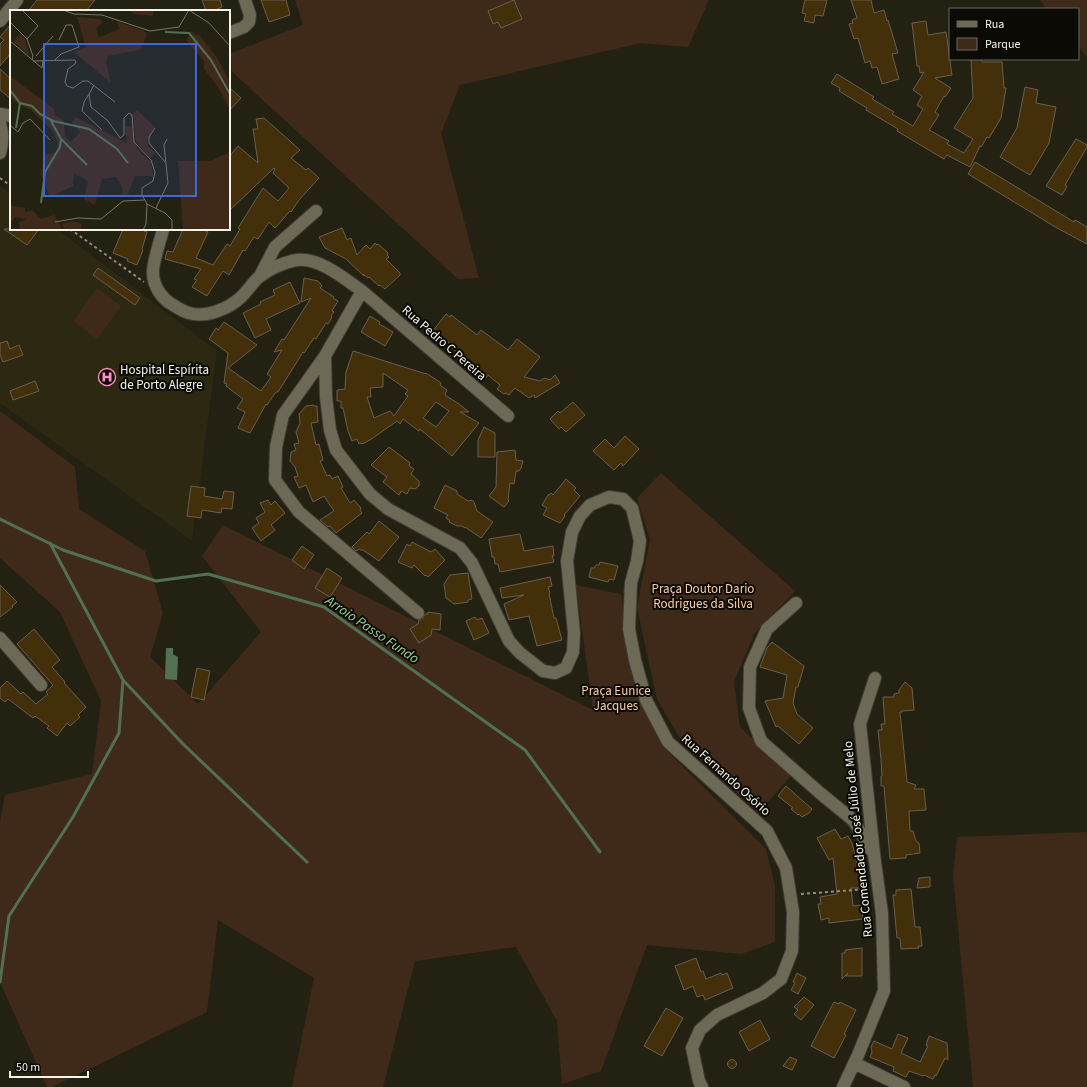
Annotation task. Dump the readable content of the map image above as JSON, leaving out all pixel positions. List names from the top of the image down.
{
  "streets": {
    "street": ["Rua Pedro C Pereira", "Rua Fernando Osório", "Rua Comendador José Júlio de Melo"]
  },
  "water": ["Arroio Passo Fundo"],
  "parks": ["Praça Doutor Dario Rodrigues da Silva", "Praça Eunice Jacques"],
  "places": {
    "hospital": ["Hospital Espírita de Porto Alegre"]
  },
  "legend": ["Rua", "Parque"],
  "scale_bar": "50 m"
}
